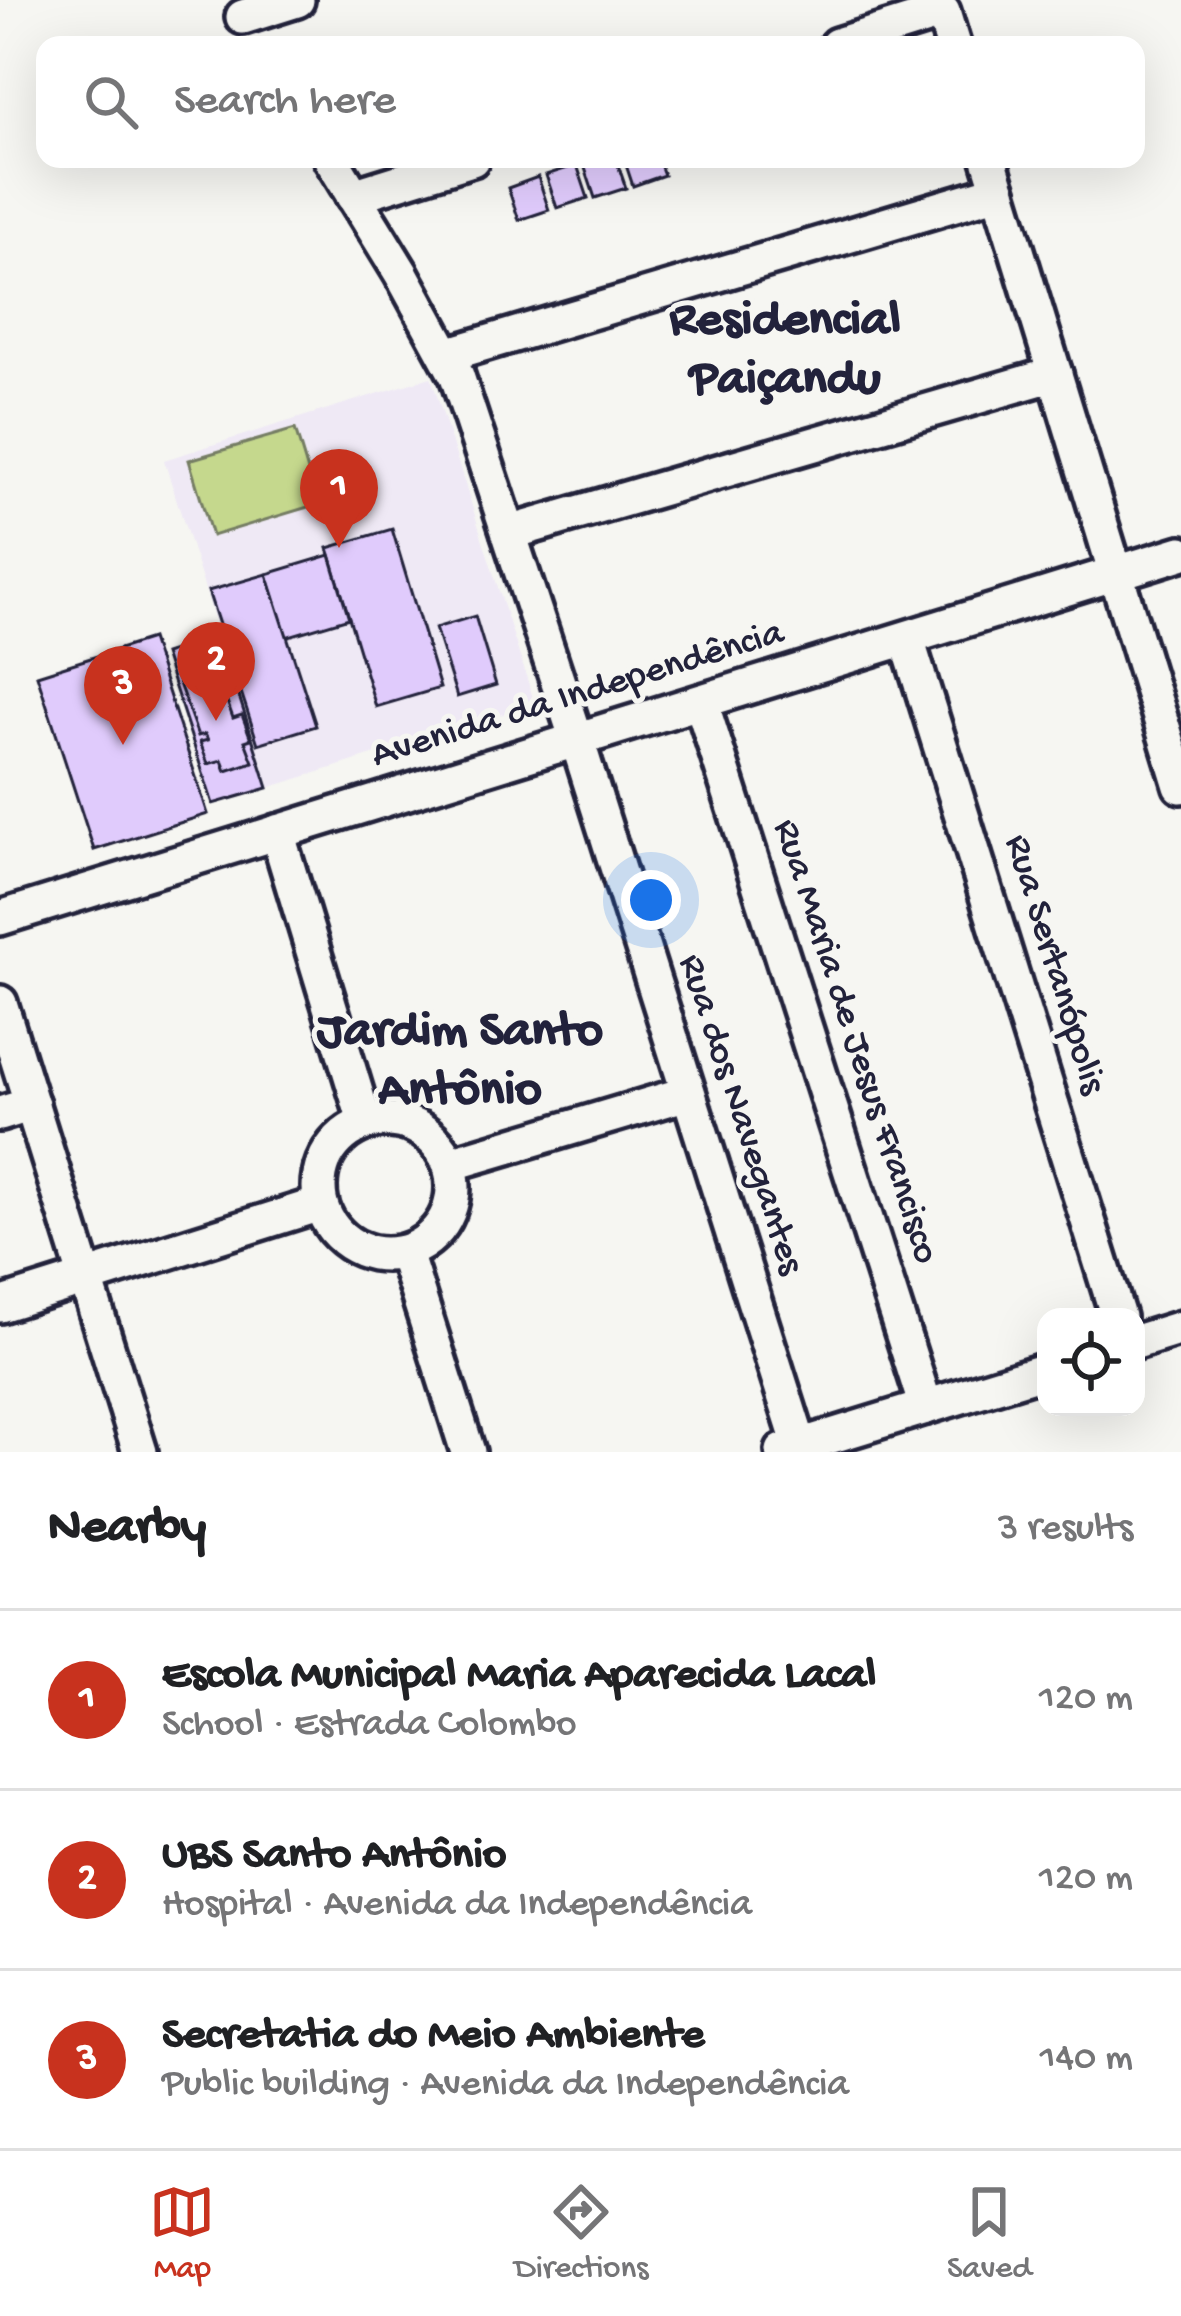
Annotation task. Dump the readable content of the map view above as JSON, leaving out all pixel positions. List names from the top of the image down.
{
  "streets": {
    "street": [
      "Avenida da Independência",
      "Rua Sertanópolis",
      "Rua Maria de Jesus Francisco",
      "Rua dos Navegantes"
    ]
  },
  "crossings": [
    ["Avenida da Independência", "Rua Sertanópolis"],
    ["Avenida da Independência", "Rua Maria de Jesus Francisco"],
    ["Avenida da Independência", "Rua dos Navegantes"]
  ],
  "districts": ["Residencial Paiçandu", "Jardim Santo Antônio"],
  "page": {
    "search": "Search here",
    "pins": ["1", "2", "3"],
    "heading": ["Nearby", "3 results"],
    "list": [
      {
        "mark": "1",
        "name": "Escola Municipal Maria Aparecida Lacal",
        "note": "School · Estrada Colombo",
        "value": "120 m"
      },
      {
        "mark": "2",
        "name": "UBS Santo Antônio",
        "note": "Hospital · Avenida da Independência",
        "value": "120 m"
      },
      {
        "mark": "3",
        "name": "Secretatia do Meio Ambiente",
        "note": "Public building · Avenida da Independência",
        "value": "140 m"
      }
    ],
    "nav": ["Map", "Directions", "Saved"]
  }
}
